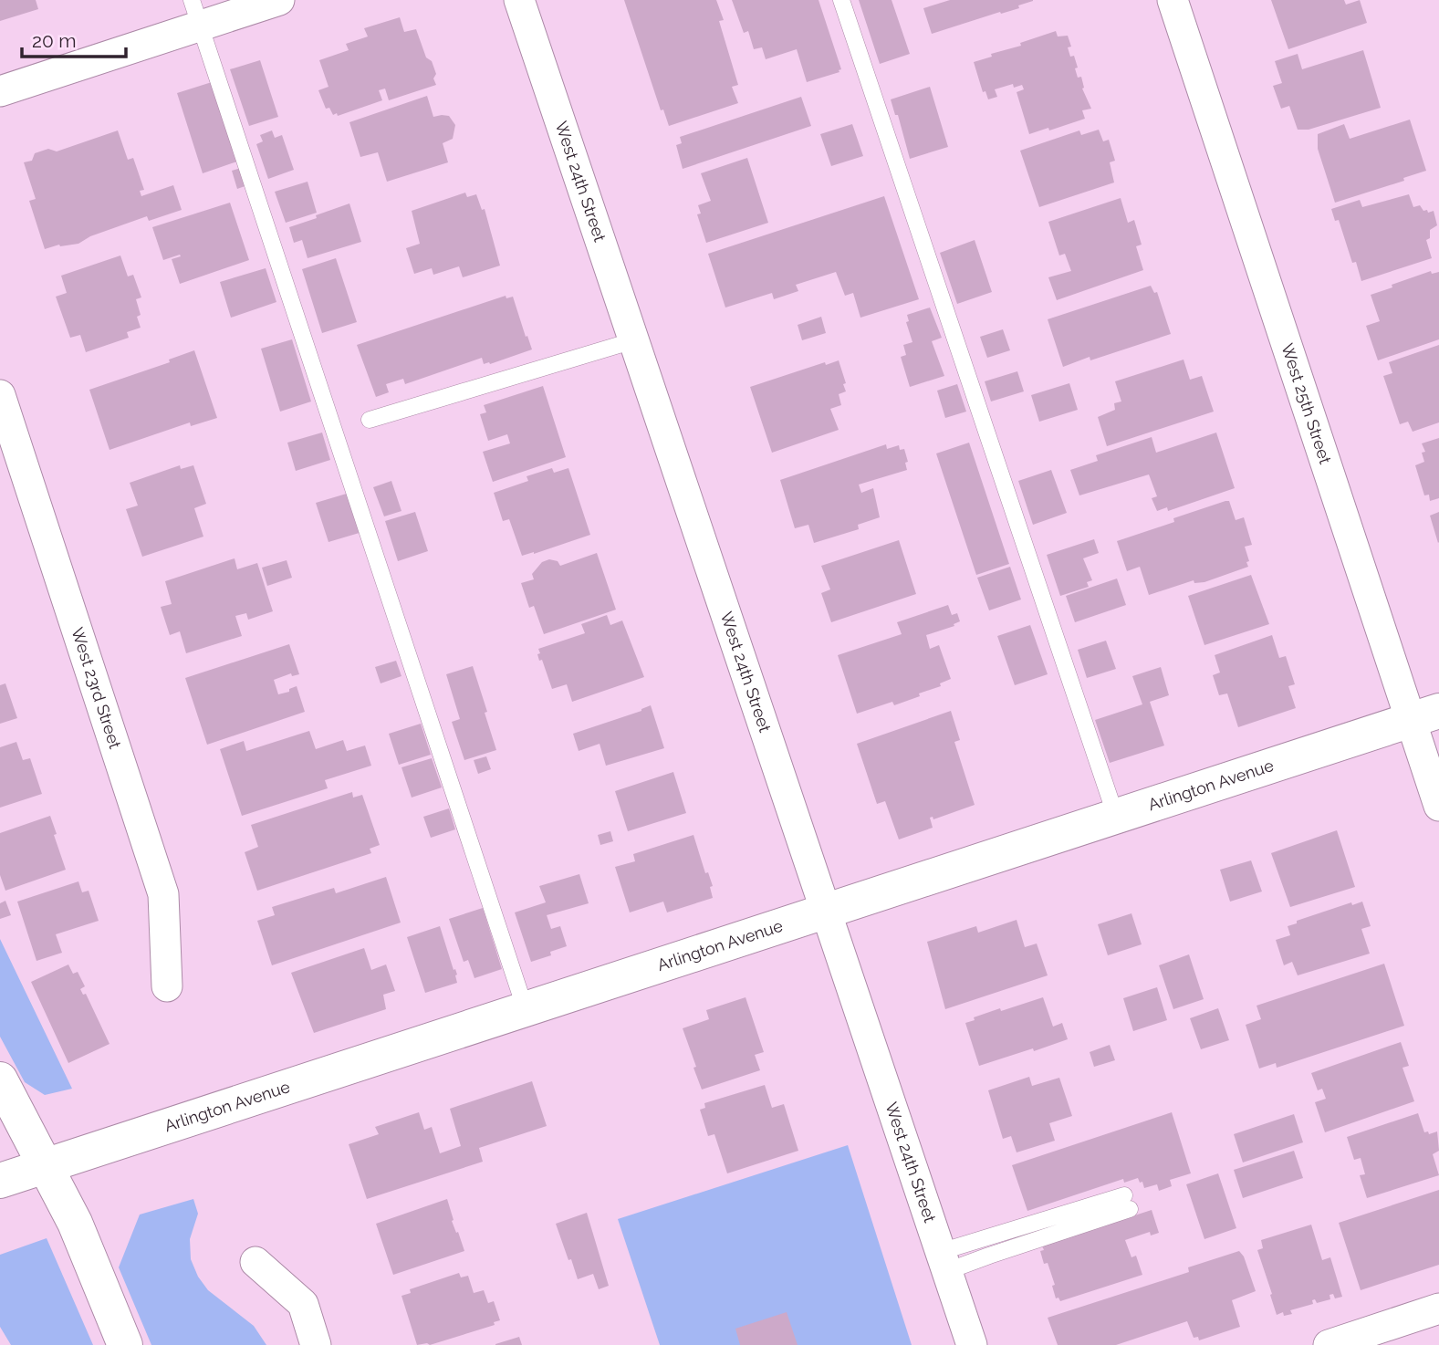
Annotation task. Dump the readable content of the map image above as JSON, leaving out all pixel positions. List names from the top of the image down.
{
  "streets": {
    "main road": ["Arlington Avenue"],
    "street": ["West 24th Street", "West 25th Street", "West 23rd Street"]
  },
  "crossings": [
    ["West 24th Street", "Arlington Avenue"],
    ["West 25th Street", "Arlington Avenue"]
  ],
  "scale_bar": "20 m"
}
